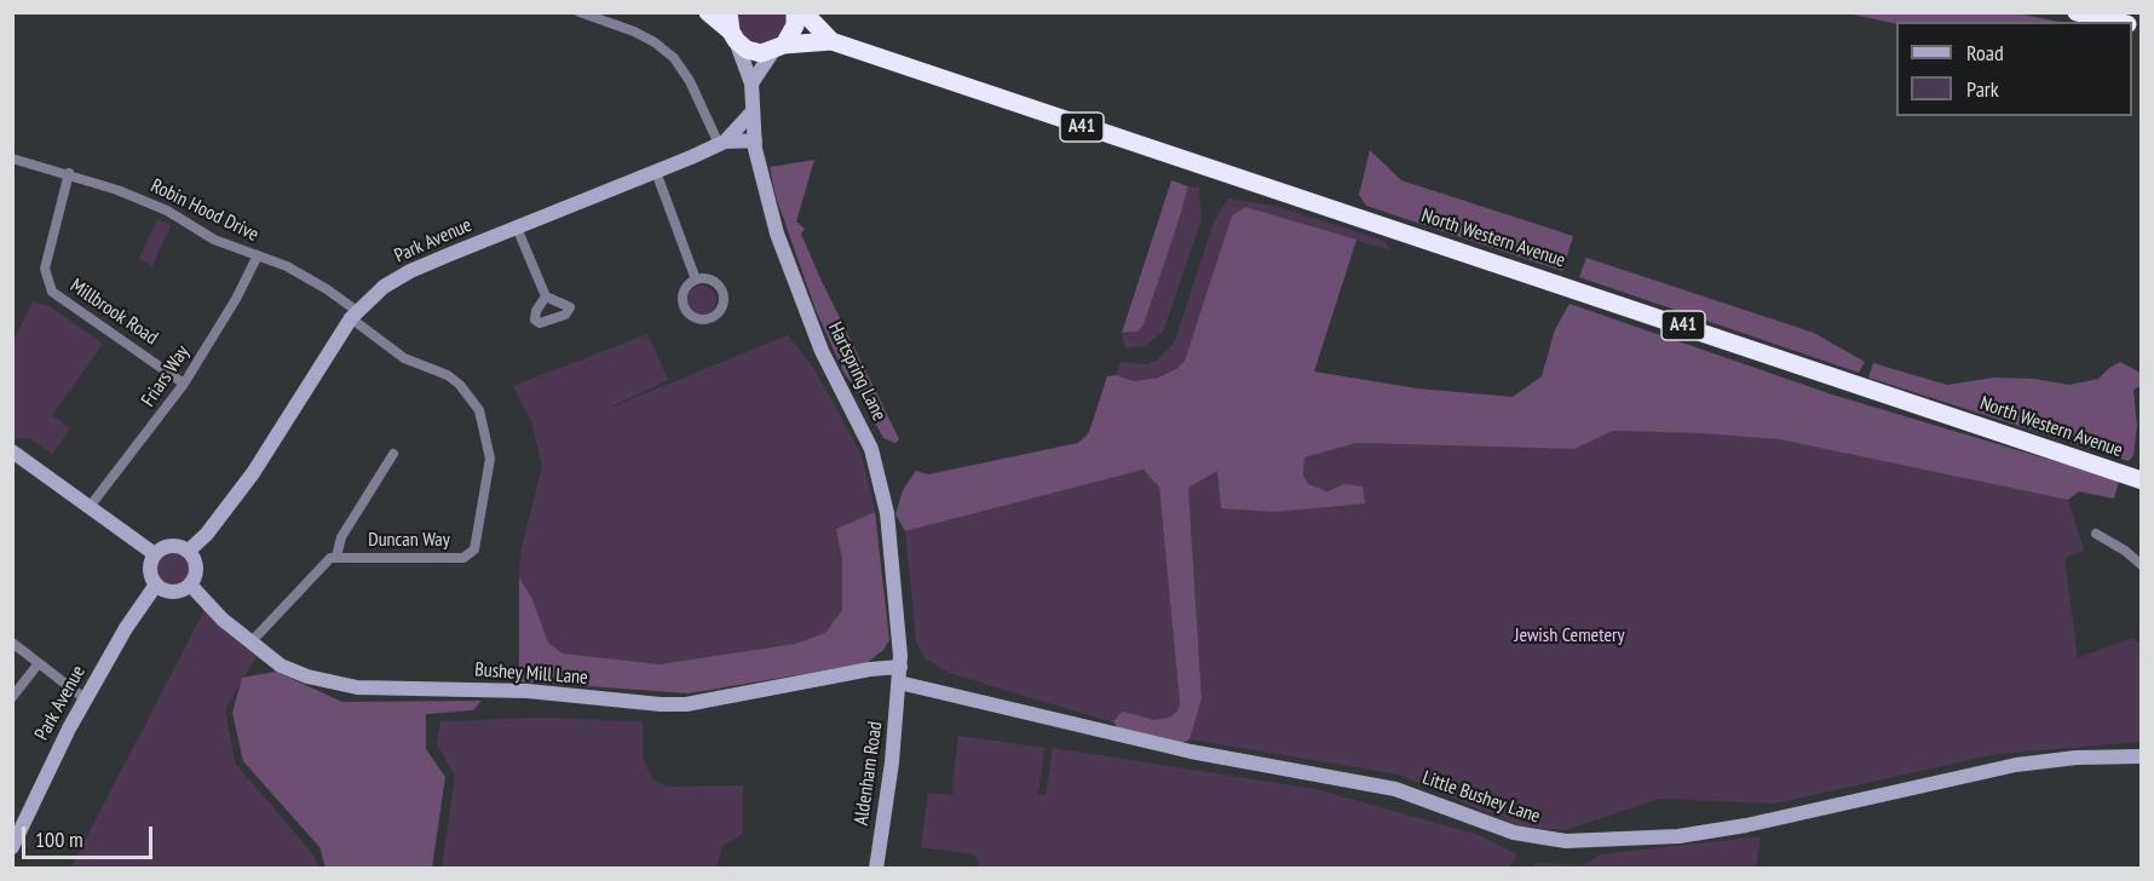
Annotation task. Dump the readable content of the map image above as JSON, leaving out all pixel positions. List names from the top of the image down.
{
  "streets": {
    "highway": ["A41", "North Western Avenue"],
    "street": [
      "Robin Hood Drive",
      "Park Avenue",
      "Millbrook Road",
      "Hartspring Lane",
      "Friars Way",
      "Duncan Way",
      "Bushey Mill Lane",
      "Aldenham Road",
      "Little Bushey Lane"
    ]
  },
  "crossings": [
    ["Robin Hood Drive", "Park Avenue"],
    ["Robin Hood Drive", "Millbrook Road"],
    ["Robin Hood Drive", "Friars Way"],
    ["Robin Hood Drive", "Duncan Way"],
    ["North Western Avenue", "Hartspring Lane"],
    ["Park Avenue", "Hartspring Lane"],
    ["Park Avenue", "Duncan Way"],
    ["Park Avenue", "Bushey Mill Lane"],
    ["Millbrook Road", "Friars Way"],
    ["Hartspring Lane", "Bushey Mill Lane"],
    ["Hartspring Lane", "Aldenham Road"],
    ["Hartspring Lane", "Little Bushey Lane"],
    ["Bushey Mill Lane", "Aldenham Road"],
    ["Bushey Mill Lane", "Little Bushey Lane"],
    ["Aldenham Road", "Little Bushey Lane"]
  ],
  "parks": ["Jewish Cemetery"],
  "legend": ["Road", "Park"],
  "scale_bar": "100 m"
}
